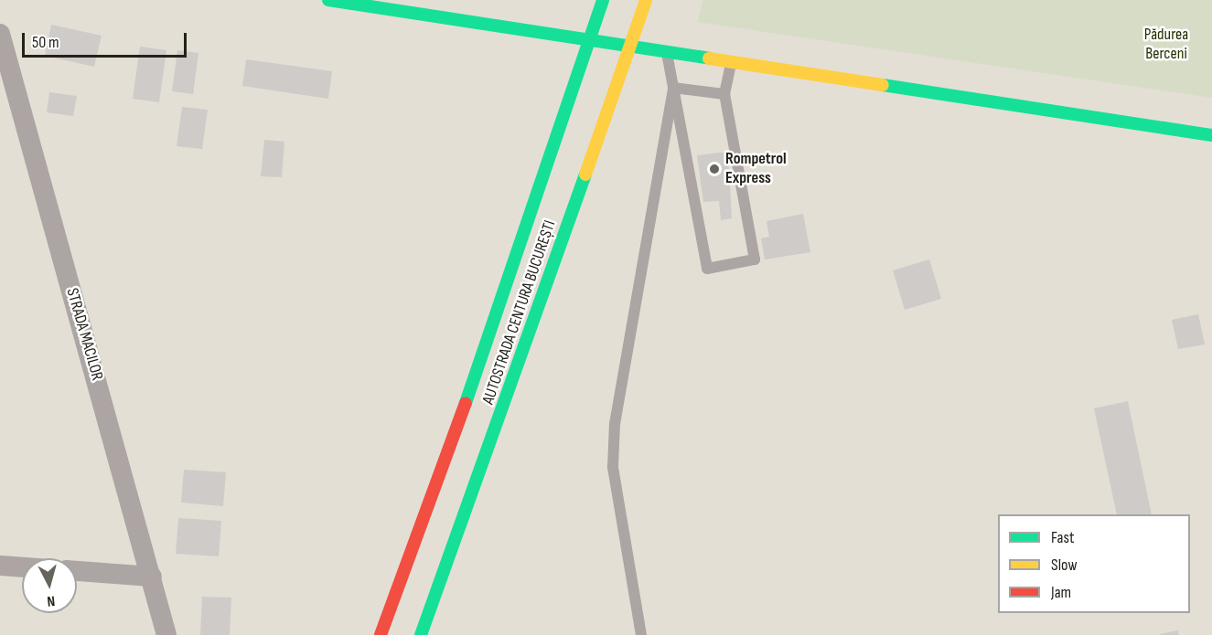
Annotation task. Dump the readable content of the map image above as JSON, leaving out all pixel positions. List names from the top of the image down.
{
  "streets": {
    "main road": ["AUTOSTRADA CENTURA BUCUREȘTI"],
    "street": ["STRADA MACILOR"]
  },
  "parks": ["Pădurea Berceni"],
  "places": ["Rompetrol Express"],
  "legend": ["Fast", "Slow", "Jam"],
  "scale_bar": "50 m",
  "north": "bottom"
}
